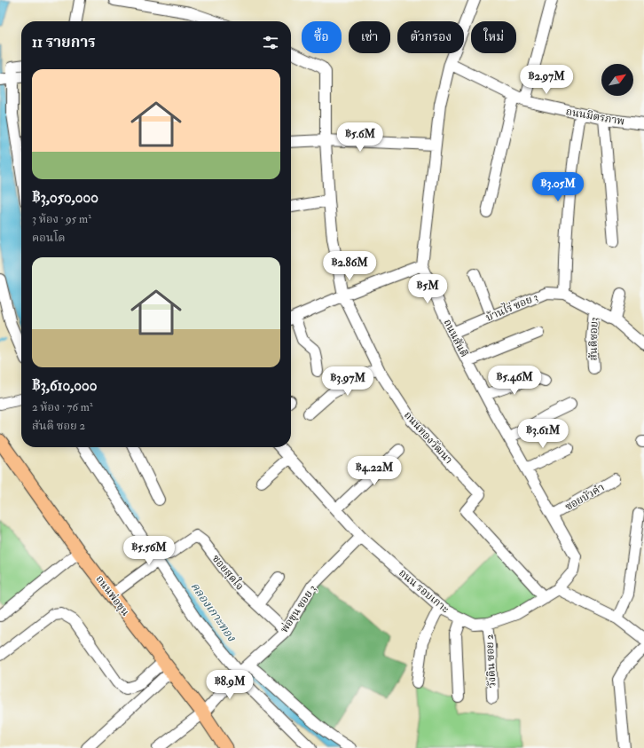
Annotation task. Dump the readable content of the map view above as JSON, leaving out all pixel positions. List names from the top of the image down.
{
  "streets": {
    "main road": ["ถนนพ่อขุน"],
    "street": [
      "ถนนมิตรภาพ",
      "บ้านไร่ ซอย 3",
      "ถนนสันติ",
      "สันติซอย3",
      "ถนนทองวัฒนา",
      "ซอยบัวคำ",
      "ซอยสุดใจ",
      "ถนน รอบเกาะ",
      "พ่อขุน ซอย 3",
      "วังดิน ซอย 2"
    ]
  },
  "crossings": [
    ["ถนนมิตรภาพ", "ถนนสันติ"],
    ["บ้านไร่ ซอย 3", "ถนนสันติ"],
    ["บ้านไร่ ซอย 3", "สันติซอย3"],
    ["ถนนสันติ", "ซอยบัวคำ"],
    ["ถนนสันติ", "ถนน รอบเกาะ"],
    ["ถนนทองวัฒนา", "ถนน รอบเกาะ"],
    ["ซอยสุดใจ", "พ่อขุน ซอย 3"],
    ["ถนน รอบเกาะ", "พ่อขุน ซอย 3"],
    ["ถนน รอบเกาะ", "วังดิน ซอย 2"]
  ],
  "water": ["คลองเกาะทอง"],
  "north": "top right",
  "page": {
    "chip": [
      "ซื้อ",
      "เช่า",
      "ตัวกรอง",
      "ใหม่"
    ],
    "heading": "11 รายการ",
    "list": [
      {
        "name": "฿3,050,000",
        "note": "3 ห้อง · 95 m² · คอนโด"
      },
      {
        "name": "฿3,610,000",
        "note": "2 ห้อง · 76 m² · สันติ ซอย 2"
      }
    ],
    "price": [
      "฿2.97M",
      "฿5.6M",
      "฿3.05M",
      "฿2.86M",
      "฿5M",
      "฿5.46M",
      "฿3.97M",
      "฿3.61M",
      "฿4.22M",
      "฿5.56M",
      "฿8.9M"
    ]
  }
}
